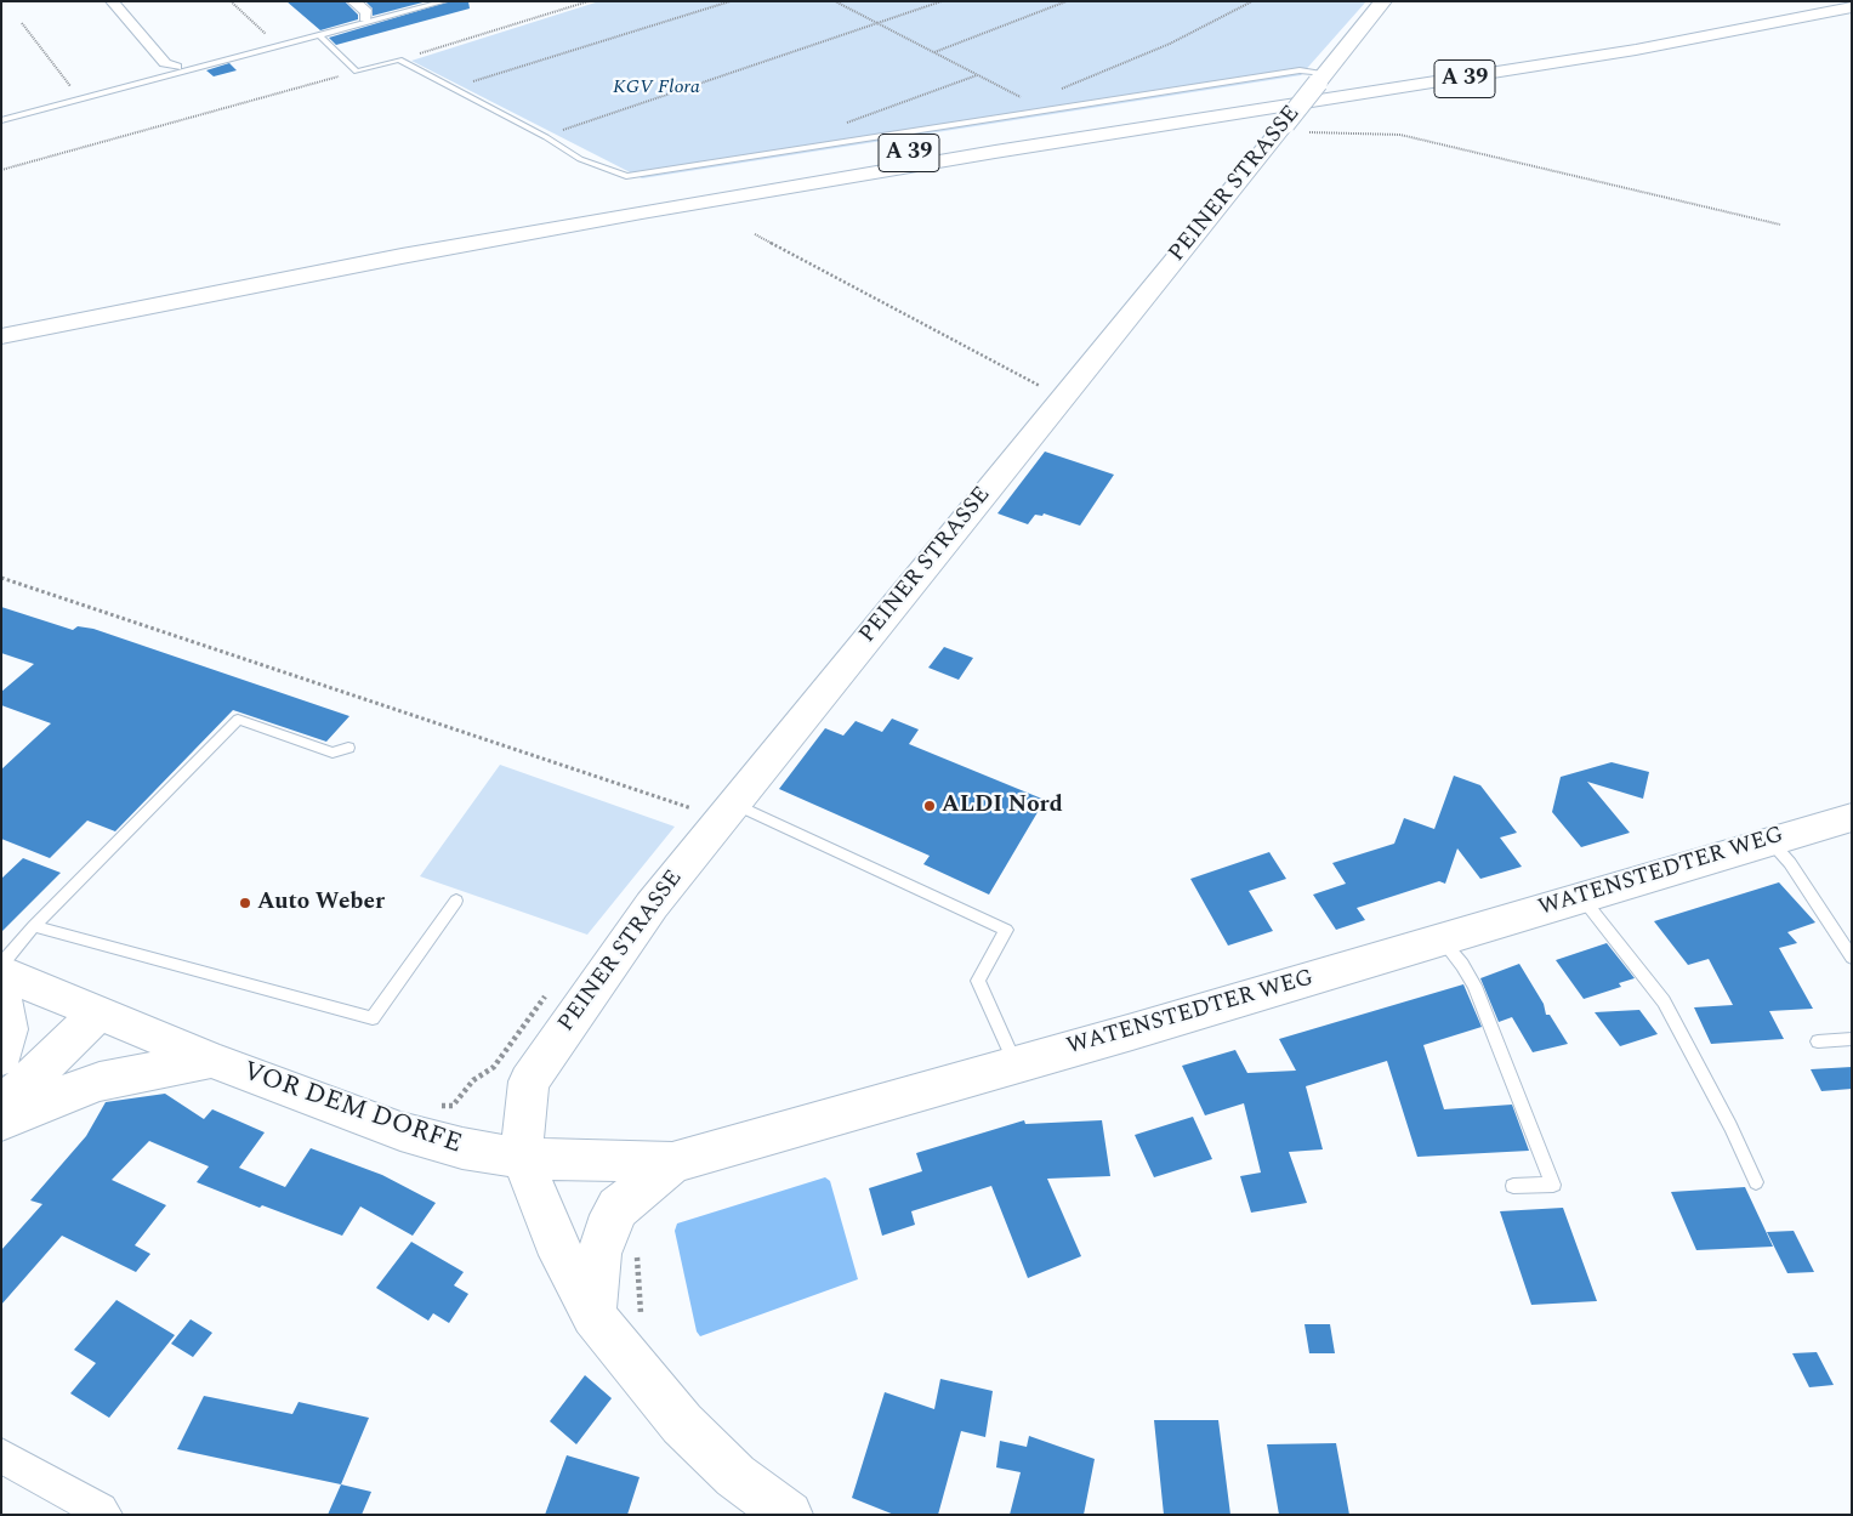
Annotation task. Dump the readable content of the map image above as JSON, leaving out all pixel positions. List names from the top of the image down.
{
  "streets": {
    "main road": [
      "A 39",
      "PEINER STRASSE",
      "WATENSTEDTER WEG",
      "VOR DEM DORFE"
    ]
  },
  "crossings": [
    ["PEINER STRASSE", "WATENSTEDTER WEG"],
    ["PEINER STRASSE", "VOR DEM DORFE"],
    ["WATENSTEDTER WEG", "VOR DEM DORFE"]
  ],
  "parks": ["KGV Flora"],
  "places": ["ALDI Nord", "Auto Weber"]
}
